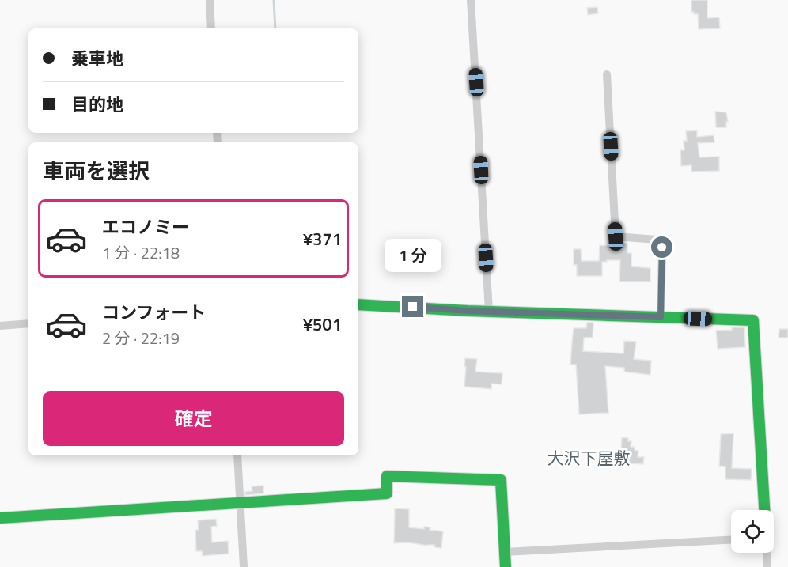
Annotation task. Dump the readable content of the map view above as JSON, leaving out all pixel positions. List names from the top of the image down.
{
  "districts": ["大沢下屋敷"],
  "page": {
    "banner": ["乗車地", "目的地"],
    "heading": "車両を選択",
    "list": [
      {
        "name": "エコノミー",
        "note": "1 分 · 22:18",
        "value": "¥371"
      },
      {
        "name": "コンフォート",
        "note": "2 分 · 22:19",
        "value": "¥501"
      }
    ],
    "bubble": "1 分",
    "buttons": "確定"
  }
}
